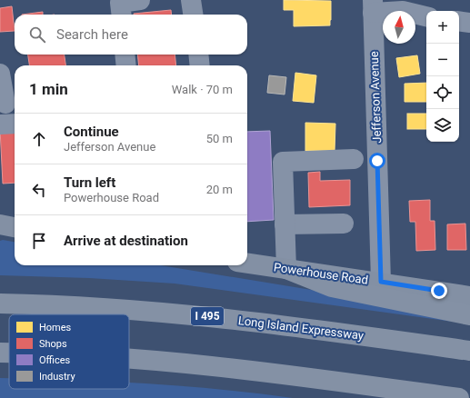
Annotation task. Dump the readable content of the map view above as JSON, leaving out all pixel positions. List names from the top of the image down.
{
  "streets": {
    "highway": ["I 495", "Long Island Expressway"],
    "main road": ["Powerhouse Road"],
    "street": ["Jefferson Avenue"]
  },
  "crossings": [
    ["Jefferson Avenue", "Powerhouse Road"]
  ],
  "legend": [
    "Homes",
    "Shops",
    "Offices",
    "Industry"
  ],
  "north": "top",
  "page": {
    "map_buttons": ["+", "−"],
    "search": "Search here",
    "heading": ["1 min", "Walk · 70 m"],
    "list": [
      ["Continue", "Jefferson Avenue", "50 m"],
      ["Turn left", "Powerhouse Road", "20 m"],
      "Arrive at destination"
    ]
  }
}
